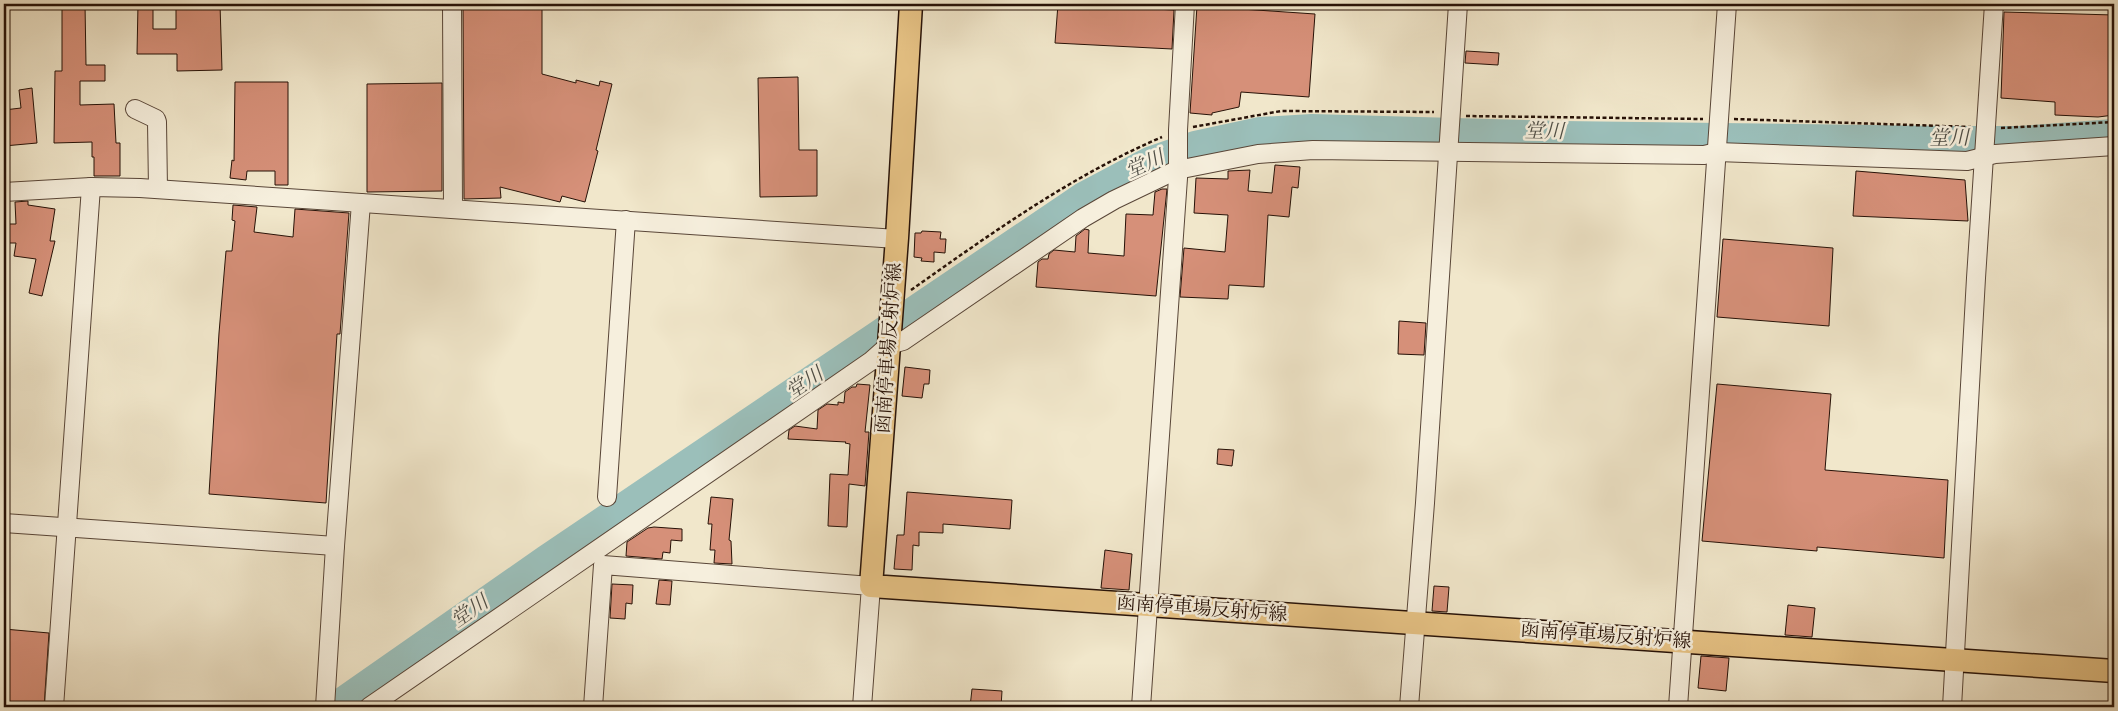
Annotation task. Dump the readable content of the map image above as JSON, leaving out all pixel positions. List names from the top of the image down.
{
  "streets": {
    "main road": ["函南停車場反射炉線"]
  },
  "water": ["堂川"]
}
